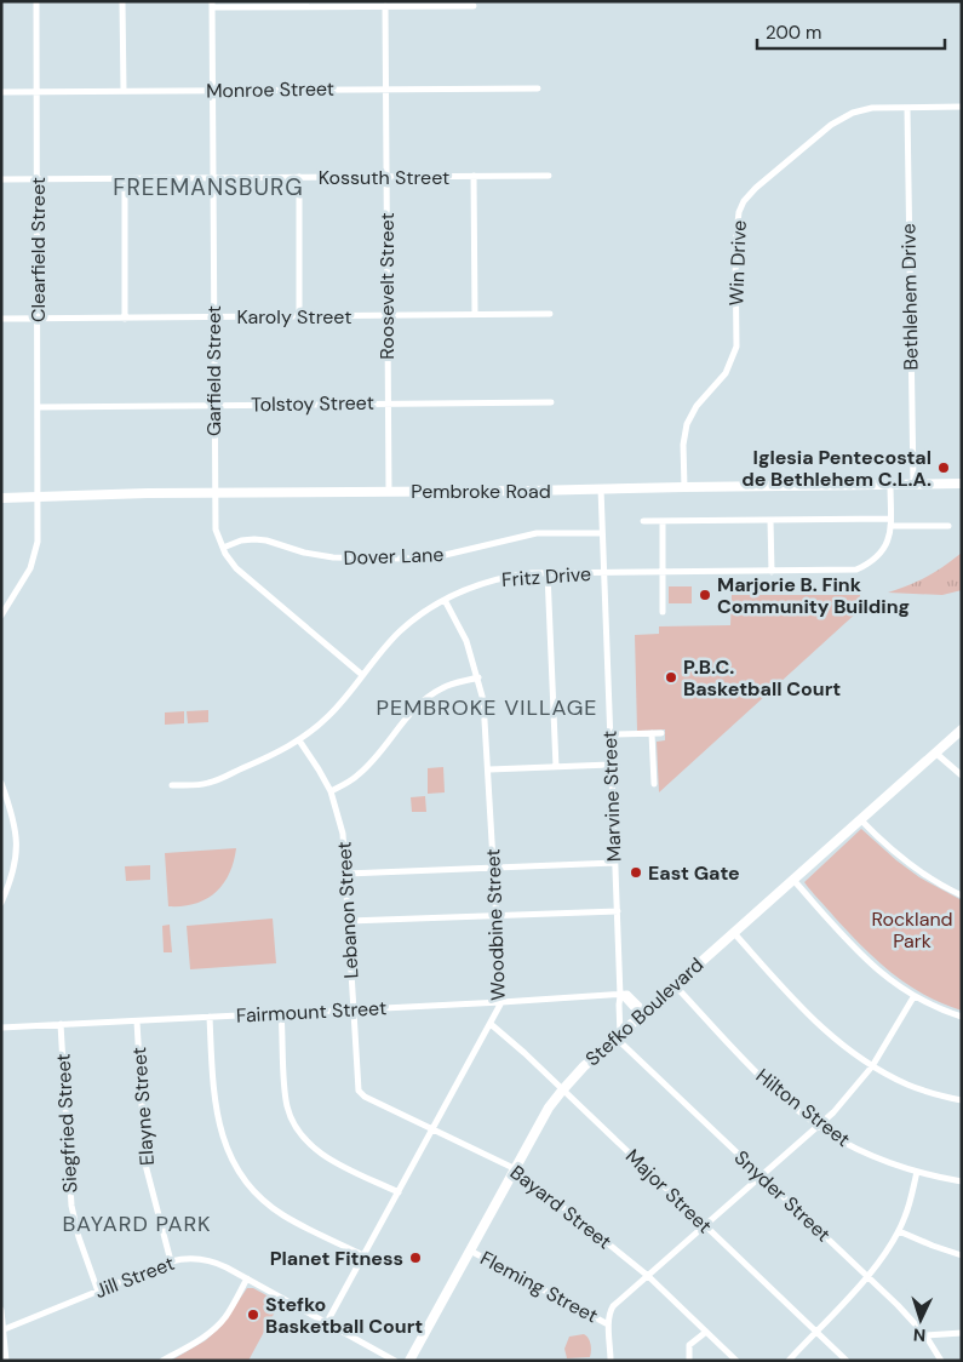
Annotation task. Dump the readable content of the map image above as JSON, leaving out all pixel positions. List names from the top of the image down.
{
  "streets": {
    "main road": ["Pembroke Road", "Stefko Boulevard"],
    "street": [
      "Monroe Street",
      "Kossuth Street",
      "Clearfield Street",
      "Win Drive",
      "Roosevelt Street",
      "Bethlehem Drive",
      "Karoly Street",
      "Garfield Street",
      "Tolstoy Street",
      "Dover Lane",
      "Fritz Drive",
      "Marvine Street",
      "Lebanon Street",
      "Woodbine Street",
      "Fairmount Street",
      "Elayne Street",
      "Hilton Street",
      "Siegfried Street",
      "Major Street",
      "Snyder Street",
      "Bayard Street",
      "Jill Street",
      "Fleming Street"
    ]
  },
  "crossings": [
    ["Monroe Street", "Clearfield Street"],
    ["Monroe Street", "Roosevelt Street"],
    ["Monroe Street", "Garfield Street"],
    ["Kossuth Street", "Clearfield Street"],
    ["Kossuth Street", "Roosevelt Street"],
    ["Kossuth Street", "Garfield Street"],
    ["Clearfield Street", "Karoly Street"],
    ["Clearfield Street", "Tolstoy Street"],
    ["Clearfield Street", "Pembroke Road"],
    ["Win Drive", "Bethlehem Drive"],
    ["Win Drive", "Pembroke Road"],
    ["Roosevelt Street", "Karoly Street"],
    ["Roosevelt Street", "Tolstoy Street"],
    ["Roosevelt Street", "Pembroke Road"],
    ["Bethlehem Drive", "Pembroke Road"],
    ["Karoly Street", "Garfield Street"],
    ["Garfield Street", "Tolstoy Street"],
    ["Garfield Street", "Pembroke Road"],
    ["Garfield Street", "Dover Lane"],
    ["Garfield Street", "Fritz Drive"],
    ["Pembroke Road", "Fritz Drive"],
    ["Pembroke Road", "Marvine Street"],
    ["Dover Lane", "Marvine Street"],
    ["Fritz Drive", "Marvine Street"],
    ["Fritz Drive", "Lebanon Street"],
    ["Fritz Drive", "Woodbine Street"],
    ["Marvine Street", "Fairmount Street"],
    ["Marvine Street", "Stefko Boulevard"],
    ["Marvine Street", "Snyder Street"],
    ["Lebanon Street", "Fairmount Street"],
    ["Lebanon Street", "Bayard Street"],
    ["Woodbine Street", "Fairmount Street"],
    ["Woodbine Street", "Major Street"],
    ["Woodbine Street", "Bayard Street"],
    ["Woodbine Street", "Jill Street"],
    ["Fairmount Street", "Elayne Street"],
    ["Fairmount Street", "Siegfried Street"],
    ["Stefko Boulevard", "Hilton Street"],
    ["Stefko Boulevard", "Major Street"],
    ["Stefko Boulevard", "Snyder Street"],
    ["Stefko Boulevard", "Bayard Street"],
    ["Stefko Boulevard", "Fleming Street"],
    ["Elayne Street", "Jill Street"],
    ["Siegfried Street", "Jill Street"]
  ],
  "districts": ["FREEMANSBURG", "PEMBROKE VILLAGE", "BAYARD PARK"],
  "parks": ["Rockland Park"],
  "places": [
    "Iglesia Pentecostal de Bethlehem C.L.A.",
    "Marjorie B. Fink Community Building",
    "P.B.C. Basketball Court",
    "East Gate",
    "Planet Fitness",
    "Stefko Basketball Court"
  ],
  "scale_bar": "200 m",
  "north": "bottom"
}
